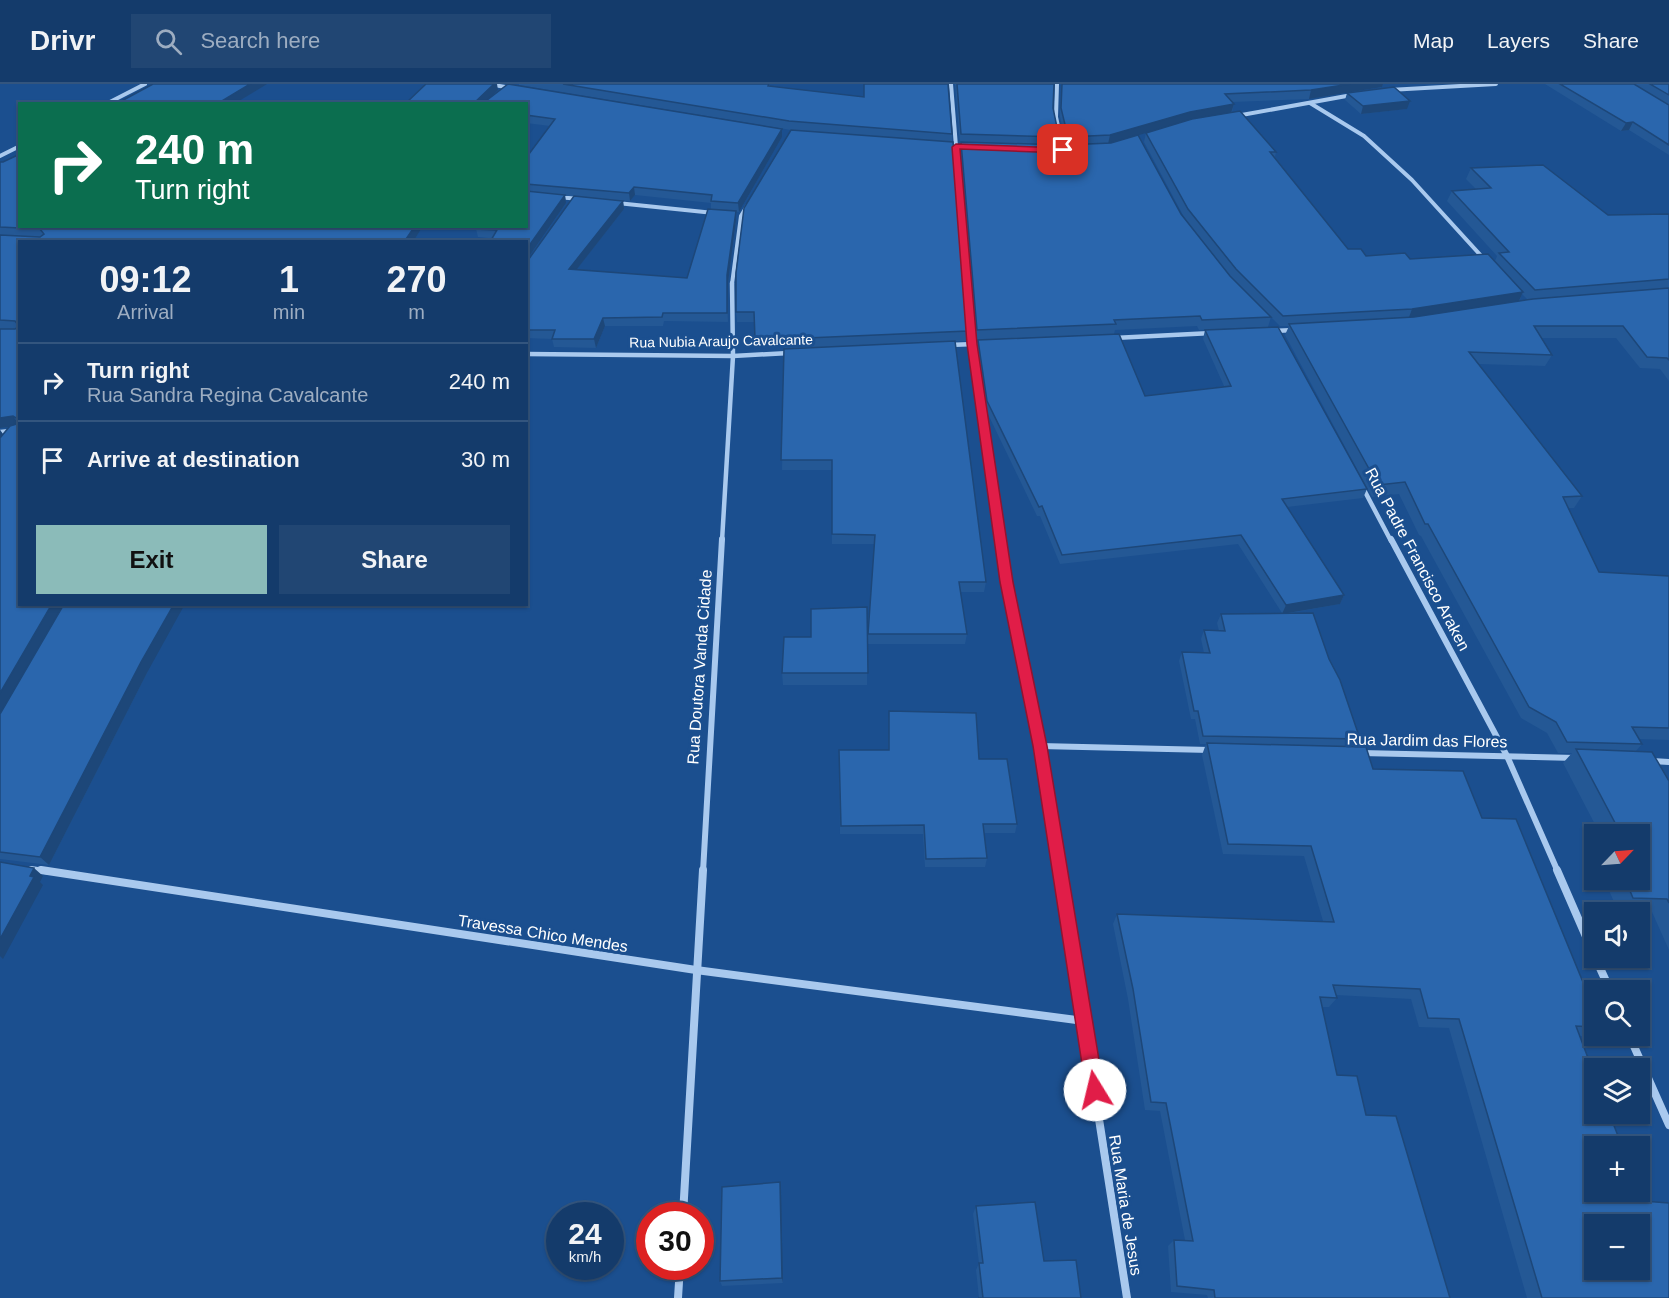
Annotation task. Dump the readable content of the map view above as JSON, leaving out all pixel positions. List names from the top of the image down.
{
  "streets": {
    "street": [
      "Rua Nubia Araujo Cavalcante",
      "Rua Padre Francisco Araken",
      "Rua Doutora Vanda Cidade",
      "Rua Jardim das Flores",
      "Travessa Chico Mendes",
      "Rua Maria de Jesus"
    ]
  },
  "crossings": [
    ["Rua Nubia Araujo Cavalcante", "Rua Doutora Vanda Cidade"],
    ["Rua Padre Francisco Araken", "Rua Jardim das Flores"],
    ["Rua Doutora Vanda Cidade", "Travessa Chico Mendes"],
    ["Travessa Chico Mendes", "Rua Maria de Jesus"]
  ],
  "north": "top right",
  "page": {
    "header": "Drivr",
    "search": "Search here",
    "nav": ["Map", "Layers", "Share"],
    "turn": ["240 m", "Turn right"],
    "eta": [
      "09:12",
      "Arrival",
      "1",
      "min",
      "270",
      "m"
    ],
    "list": [
      {
        "name": "Turn right",
        "note": "Rua Sandra Regina Cavalcante",
        "value": "240 m"
      },
      {
        "name": "Arrive at destination",
        "value": "30 m"
      }
    ],
    "buttons": ["Exit", "Share"],
    "map_buttons": ["+", "−"],
    "speed": "24 km/h",
    "limit": "30"
  }
}
